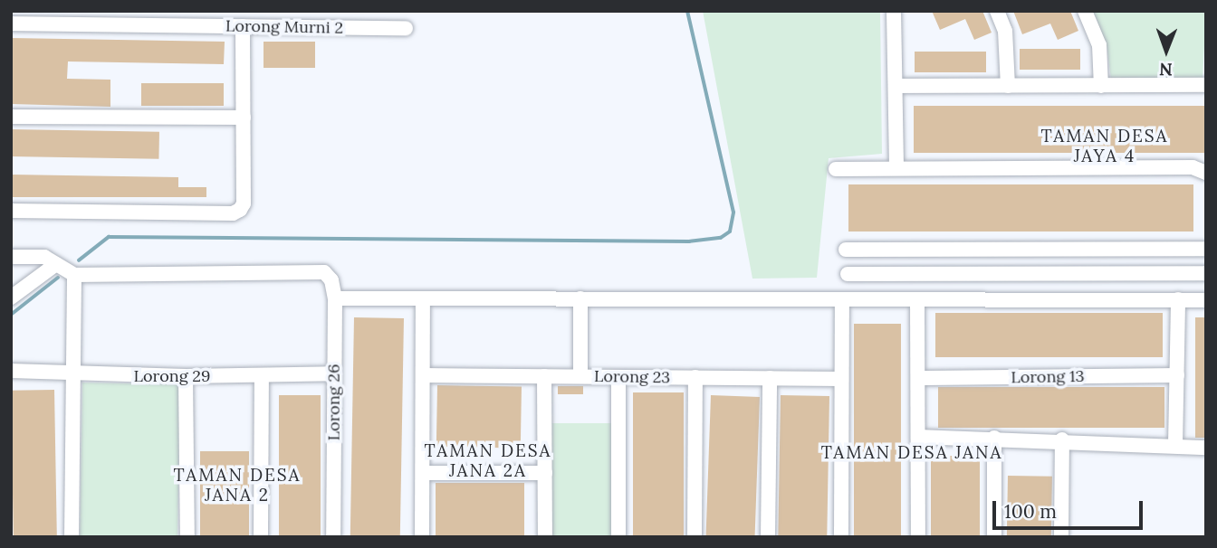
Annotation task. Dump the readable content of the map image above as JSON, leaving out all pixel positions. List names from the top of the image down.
{
  "streets": {
    "street": [
      "Lorong Murni 2",
      "Lorong 29",
      "Lorong 23",
      "Lorong 13",
      "Lorong 26"
    ]
  },
  "crossings": [
    ["Lorong 29", "Lorong 26"]
  ],
  "districts": [
    "TAMAN DESA JAYA 4",
    "TAMAN DESA JANA 2A",
    "TAMAN DESA JANA",
    "TAMAN DESA JANA 2"
  ],
  "scale_bar": "100 m",
  "north": "bottom"
}
